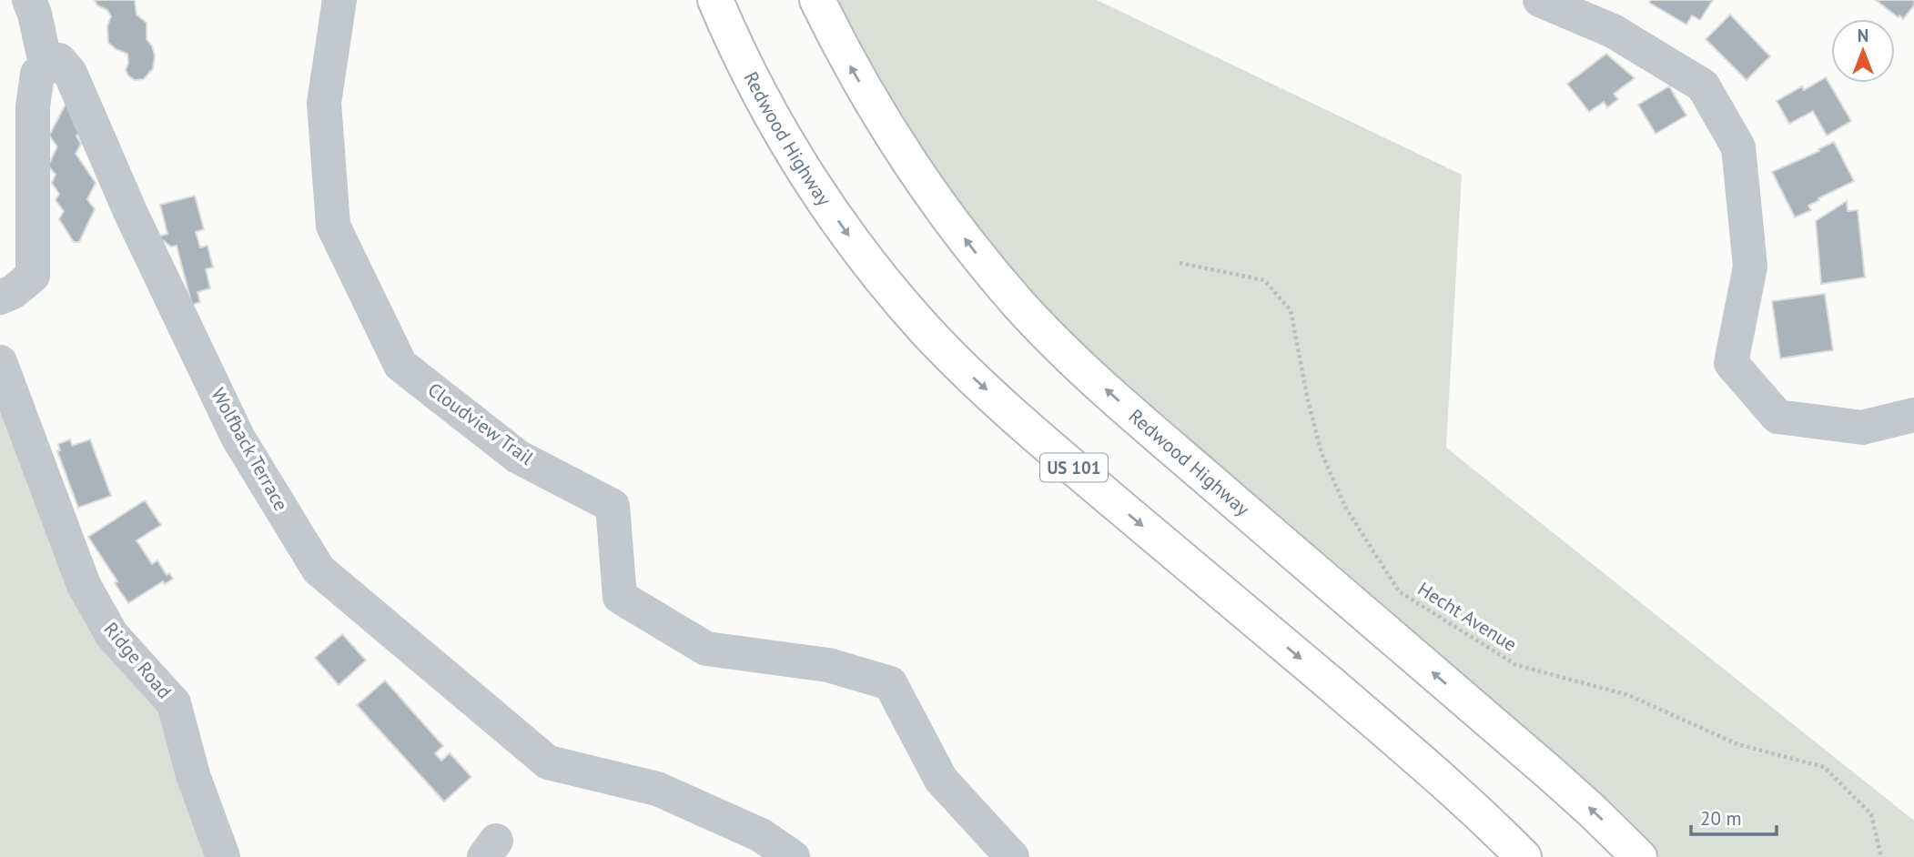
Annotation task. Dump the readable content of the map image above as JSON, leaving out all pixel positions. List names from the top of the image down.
{
  "streets": {
    "highway": ["Redwood Highway", "US 101"],
    "street": ["Cloudview Trail", "Wolfback Terrace", "Ridge Road"],
    "path": ["Hecht Avenue"]
  },
  "scale_bar": "20 m",
  "north": "top"
}
